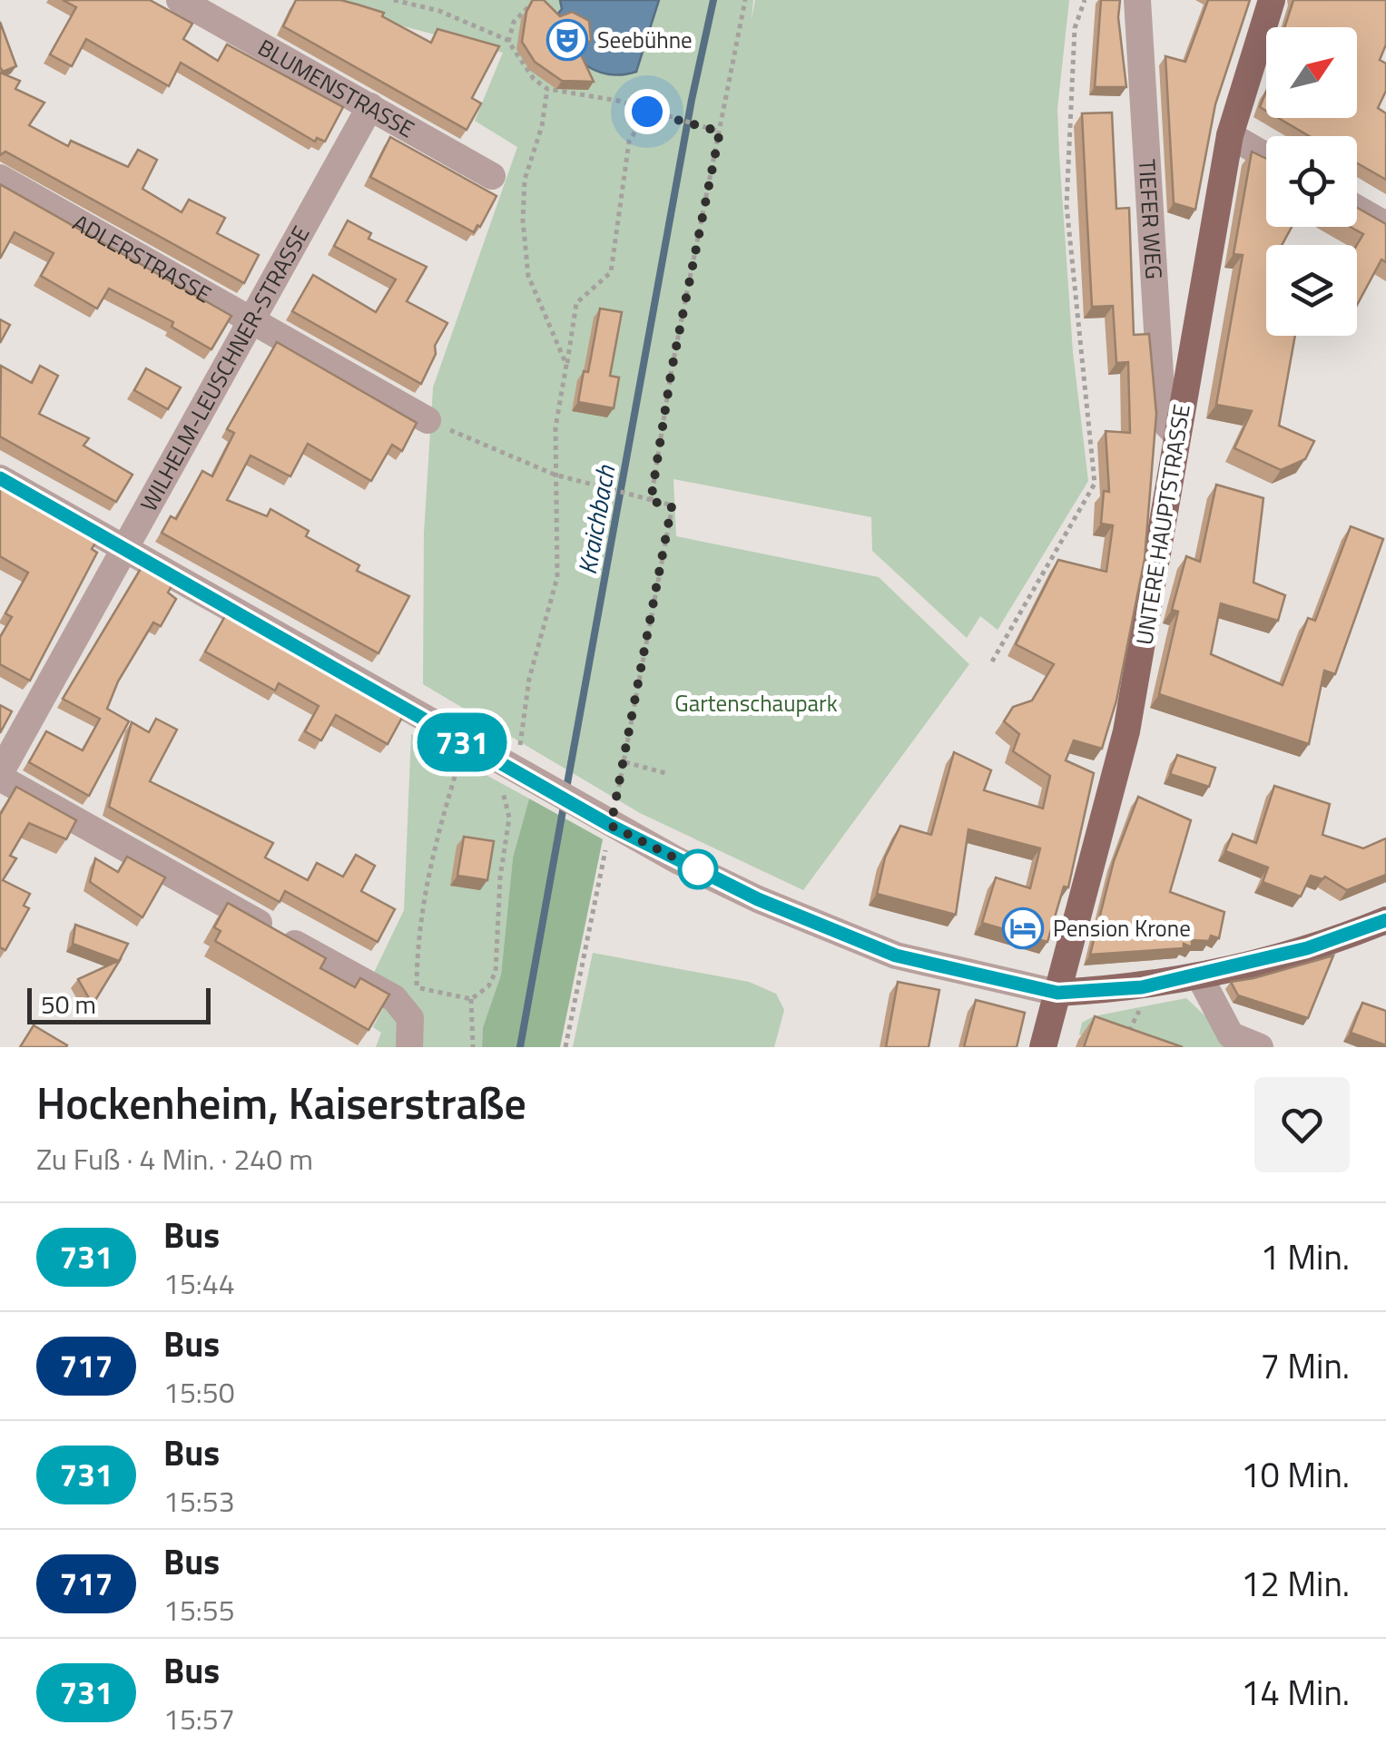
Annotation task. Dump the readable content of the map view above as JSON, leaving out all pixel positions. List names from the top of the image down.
{
  "streets": {
    "main road": ["UNTERE HAUPTSTRASSE"],
    "street": [
      "BLUMENSTRASSE",
      "TIEFER WEG",
      "ADLERSTRASSE",
      "WILHELM-LEUSCHNER-STRASSE"
    ]
  },
  "crossings": [
    ["BLUMENSTRASSE", "WILHELM-LEUSCHNER-STRASSE"],
    ["TIEFER WEG", "UNTERE HAUPTSTRASSE"],
    ["ADLERSTRASSE", "WILHELM-LEUSCHNER-STRASSE"]
  ],
  "water": ["Kraichbach"],
  "parks": ["Gartenschaupark"],
  "places": {
    "theatre": ["Seebühne"],
    "hotel": ["Pension Krone"]
  },
  "lines": ["bus line 731"],
  "scale_bar": "50 m",
  "north": "top right",
  "page": {
    "on_map": "731",
    "scale": "50 m",
    "heading": ["Hockenheim, Kaiserstraße", "Zu Fuß · 4 Min. · 240 m"],
    "list": [
      {
        "mark": "731",
        "name": "Bus",
        "note": "15:44",
        "value": "1 Min."
      },
      {
        "mark": "717",
        "name": "Bus",
        "note": "15:50",
        "value": "7 Min."
      },
      {
        "mark": "731",
        "name": "Bus",
        "note": "15:53",
        "value": "10 Min."
      },
      {
        "mark": "717",
        "name": "Bus",
        "note": "15:55",
        "value": "12 Min."
      },
      {
        "mark": "731",
        "name": "Bus",
        "note": "15:57",
        "value": "14 Min."
      }
    ]
  }
}
